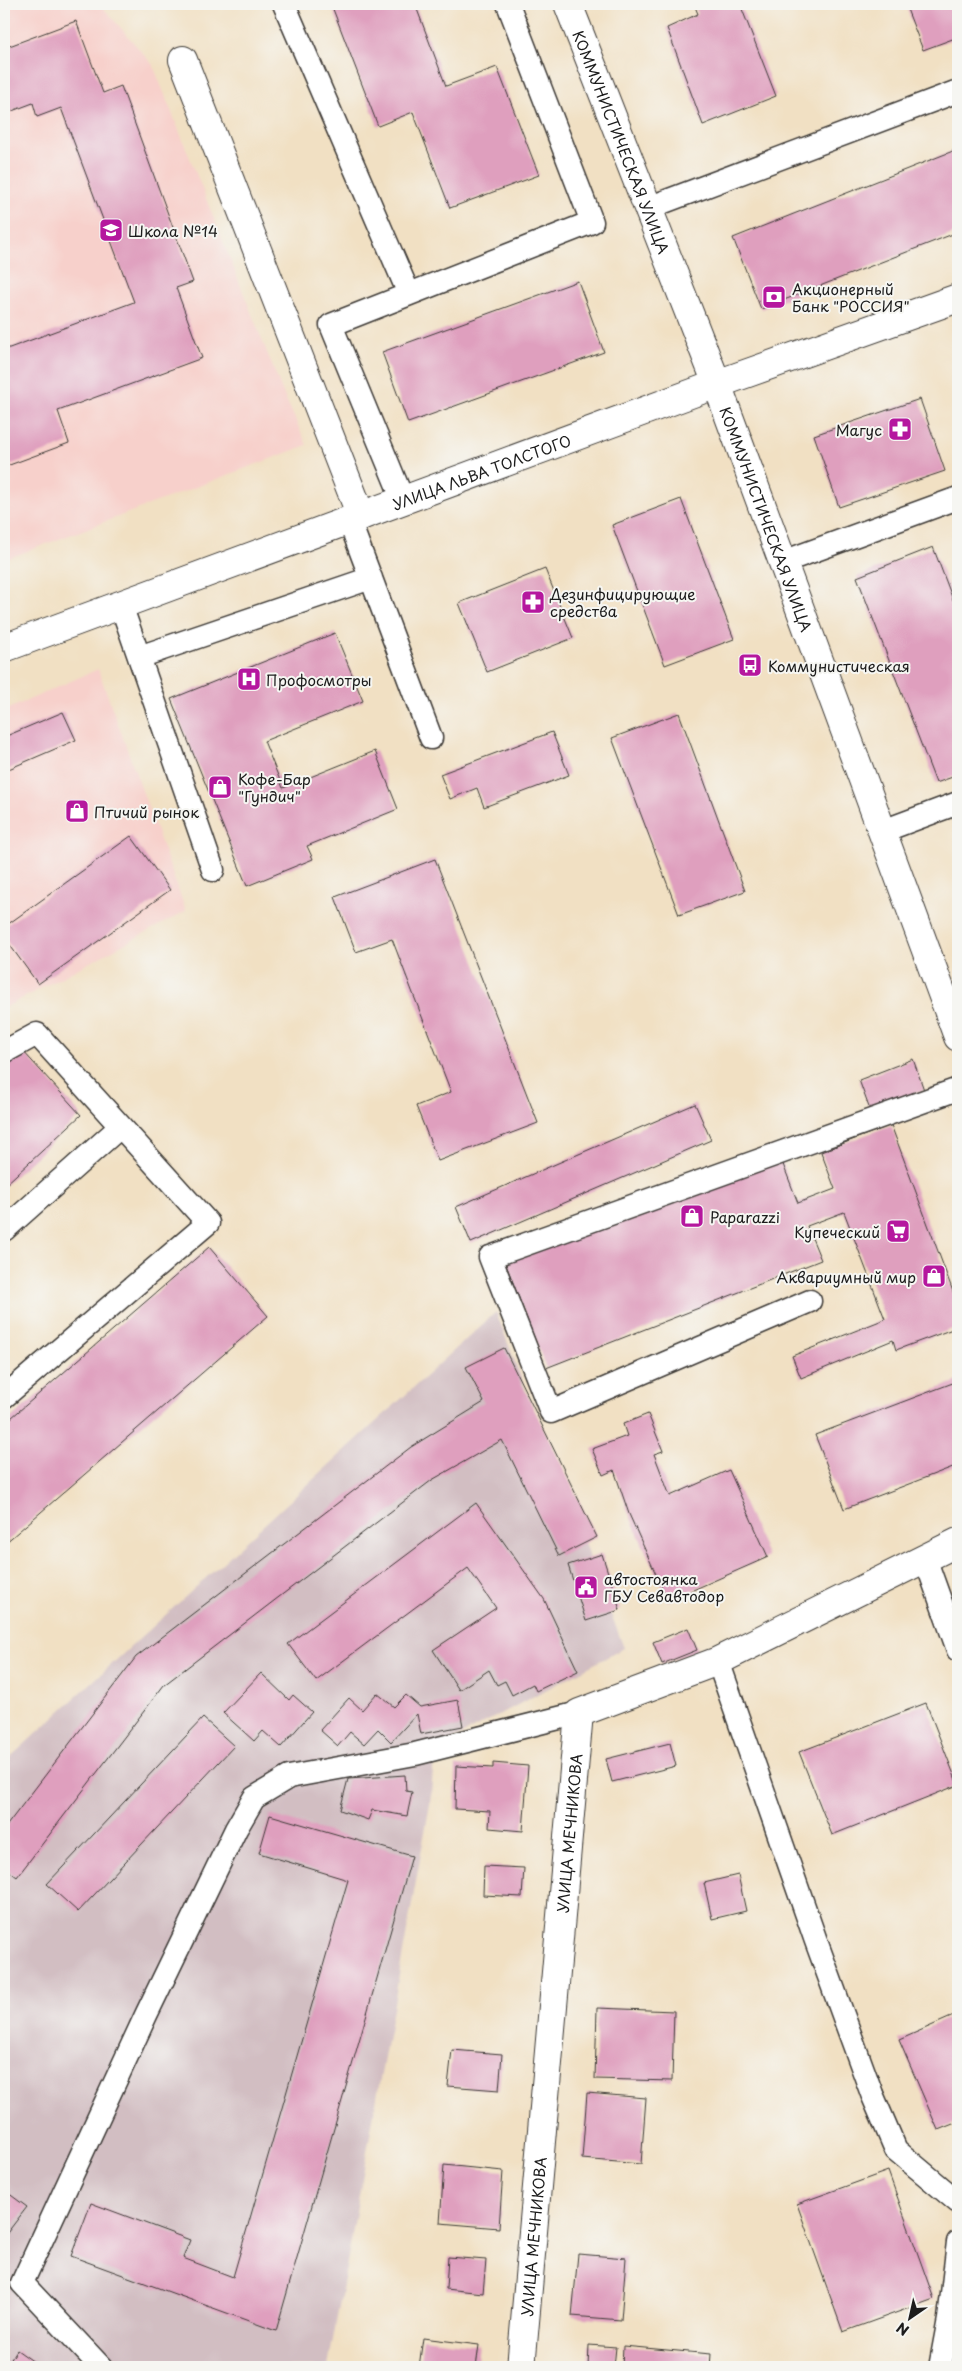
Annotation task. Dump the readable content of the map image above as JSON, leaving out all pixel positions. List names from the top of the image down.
{
  "streets": {
    "street": ["КОММУНИСТИЧЕСКАЯ УЛИЦА", "УЛИЦА ЛЬВА ТОЛСТОГО", "УЛИЦА МЕЧНИКОВА"]
  },
  "crossings": [
    ["КОММУНИСТИЧЕСКАЯ УЛИЦА", "УЛИЦА ЛЬВА ТОЛСТОГО"]
  ],
  "places": {
    "school or university": ["Школа №14"],
    "bank": ["Акционерный Банк \"РОССИЯ\""],
    "pharmacy": ["Магус", "Дезинфицирующие средства"],
    "bus stop": ["Коммунистическая"],
    "hospital": ["Профосмотры"],
    "shop": [
      "Кофе-Бар \"Гундич\"",
      "Птичий рынок",
      "Paparazzi",
      "Аквариумный мир"
    ],
    "supermarket": ["Купеческий"],
    "public building": ["автостоянка ГБУ Севавтодор"]
  },
  "north": "bottom left"
}
